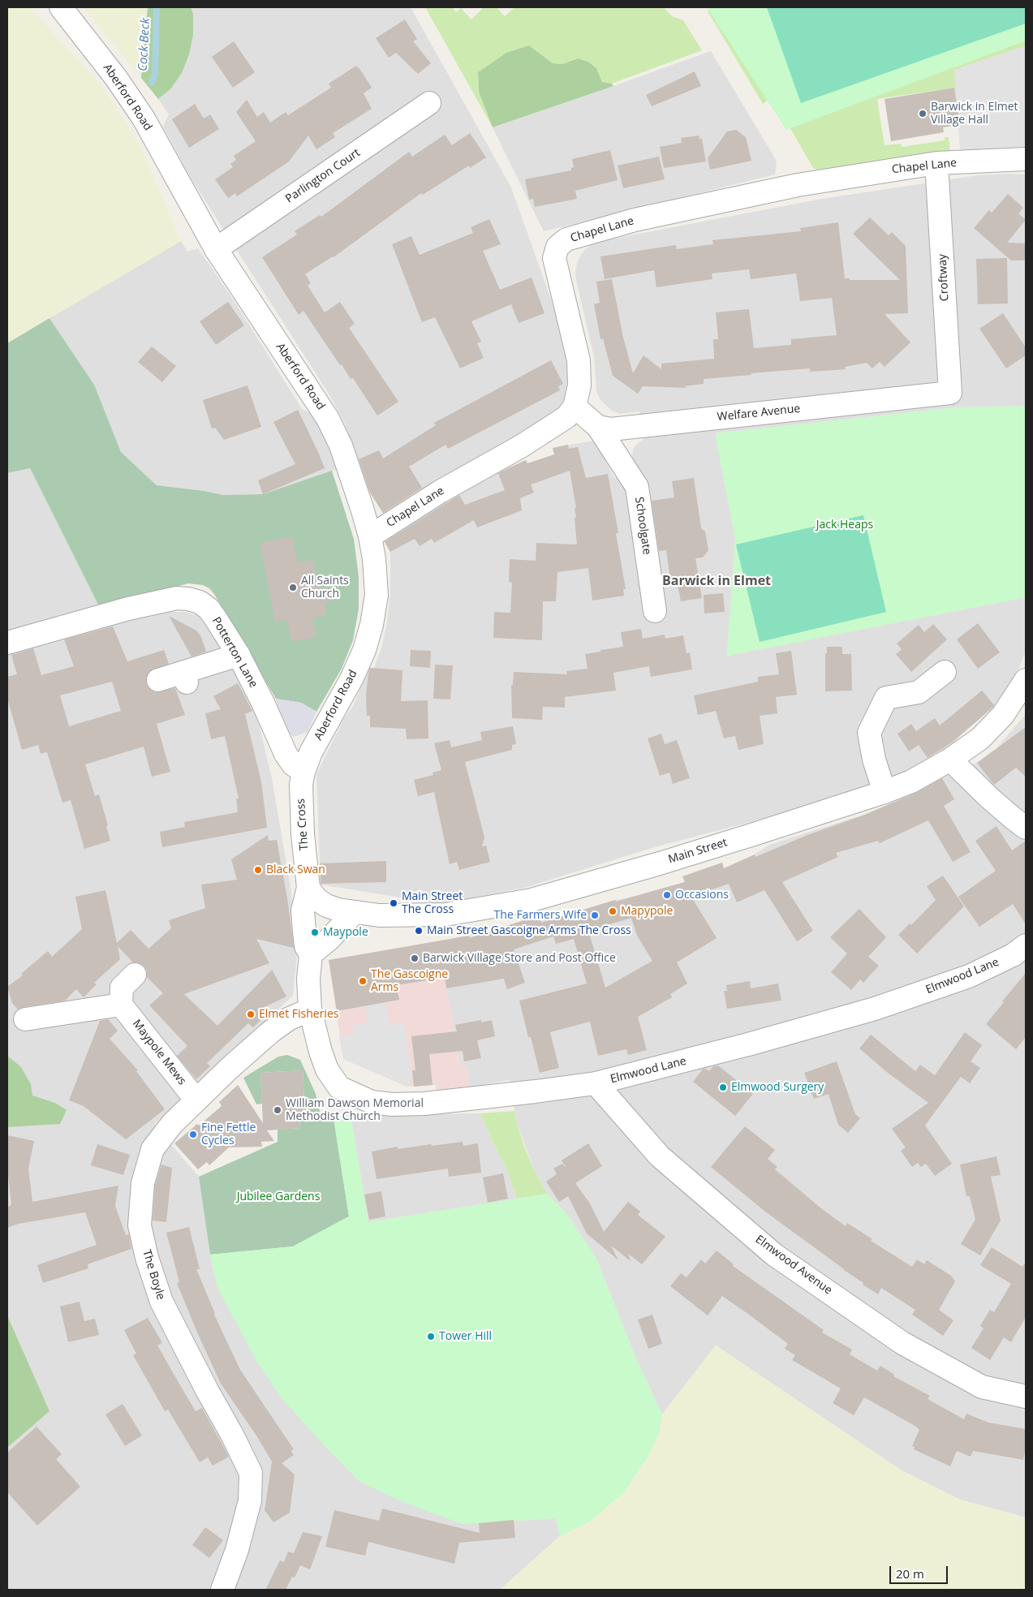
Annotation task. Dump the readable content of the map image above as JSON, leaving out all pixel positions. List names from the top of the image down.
{
  "streets": {
    "street": [
      "Aberford Road",
      "Chapel Lane",
      "Parlington Court",
      "Croftway",
      "Welfare Avenue",
      "Schoolgate",
      "Potterton Lane",
      "The Cross",
      "Main Street",
      "Elmwood Lane",
      "Maypole Mews",
      "Elmwood Avenue",
      "The Boyle"
    ]
  },
  "crossings": [
    ["Aberford Road", "Chapel Lane"],
    ["Aberford Road", "Parlington Court"],
    ["Aberford Road", "Potterton Lane"],
    ["Aberford Road", "The Cross"],
    ["Chapel Lane", "Croftway"],
    ["Croftway", "Welfare Avenue"],
    ["Welfare Avenue", "Schoolgate"],
    ["Potterton Lane", "The Cross"],
    ["The Cross", "Main Street"],
    ["The Cross", "Elmwood Lane"],
    ["The Cross", "The Boyle"],
    ["Elmwood Lane", "Elmwood Avenue"],
    ["Elmwood Lane", "The Boyle"],
    ["Maypole Mews", "The Boyle"]
  ],
  "districts": ["Barwick in Elmet"],
  "water": ["Cock Beck"],
  "parks": ["Jack Heaps", "Jubilee Gardens"],
  "places": [
    "Barwick in Elmet Village Hall",
    "All Saints Church",
    "Black Swan",
    "Occasions",
    "Main Street The Cross",
    "Mapypole",
    "The Farmers Wife",
    "Main Street Gascoigne Arms The Cross",
    "Maypole",
    "Barwick Village Store and Post Office",
    "The Gascoigne Arms",
    "Elmet Fisheries",
    "Elmwood Surgery",
    "William Dawson Memorial Methodist Church",
    "Fine Fettle Cycles",
    "Tower Hill"
  ],
  "scale_bar": "20 m"
}
